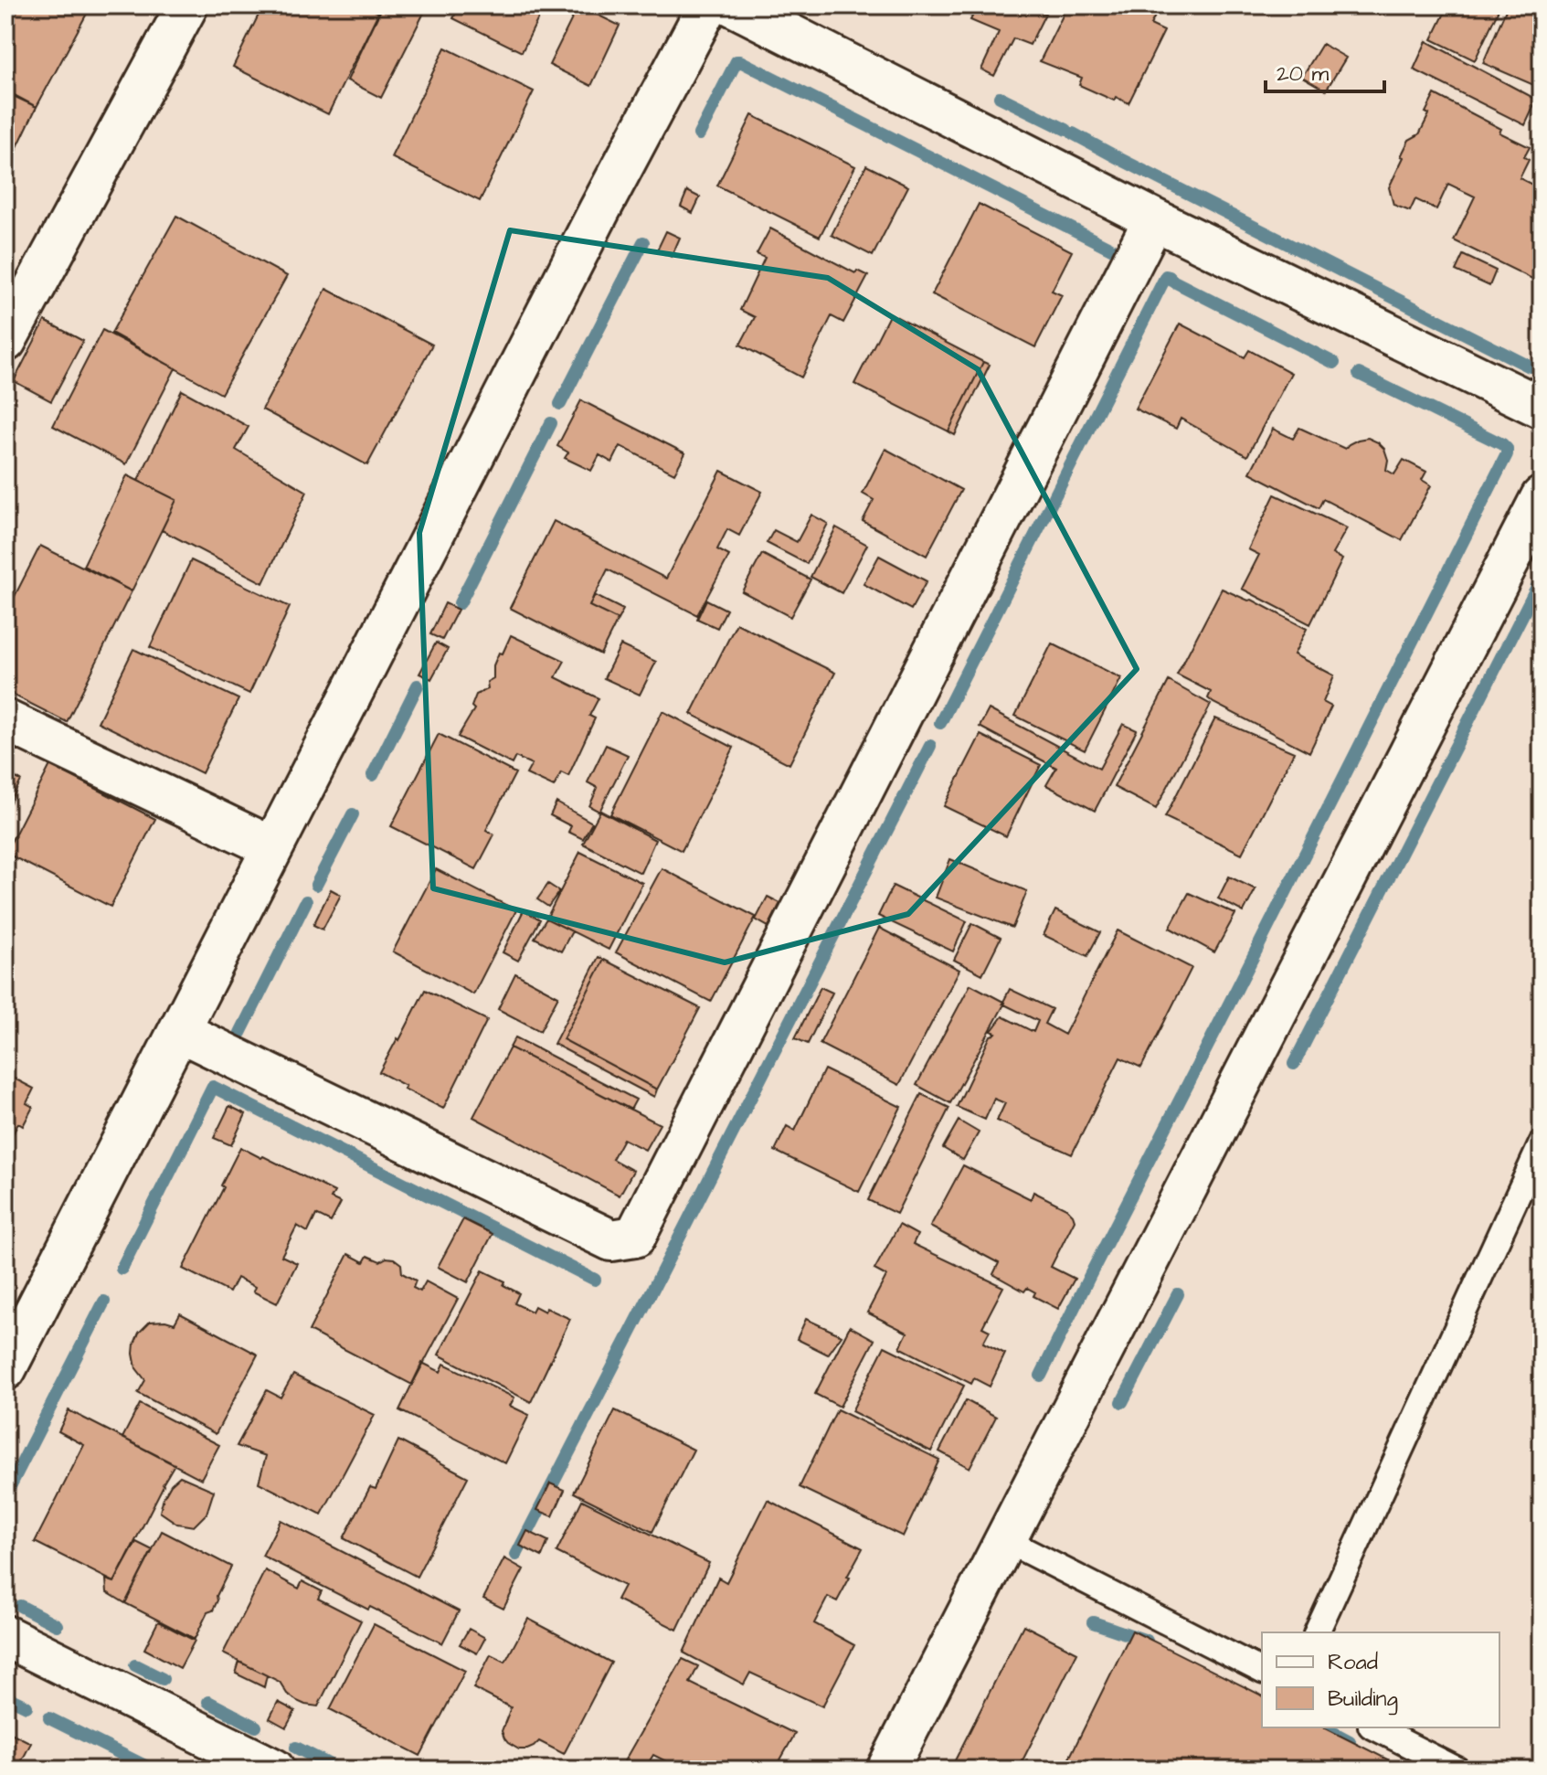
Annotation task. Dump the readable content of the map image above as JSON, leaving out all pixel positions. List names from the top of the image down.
{
  "legend": ["Road", "Building"],
  "scale_bar": "20 m"
}
